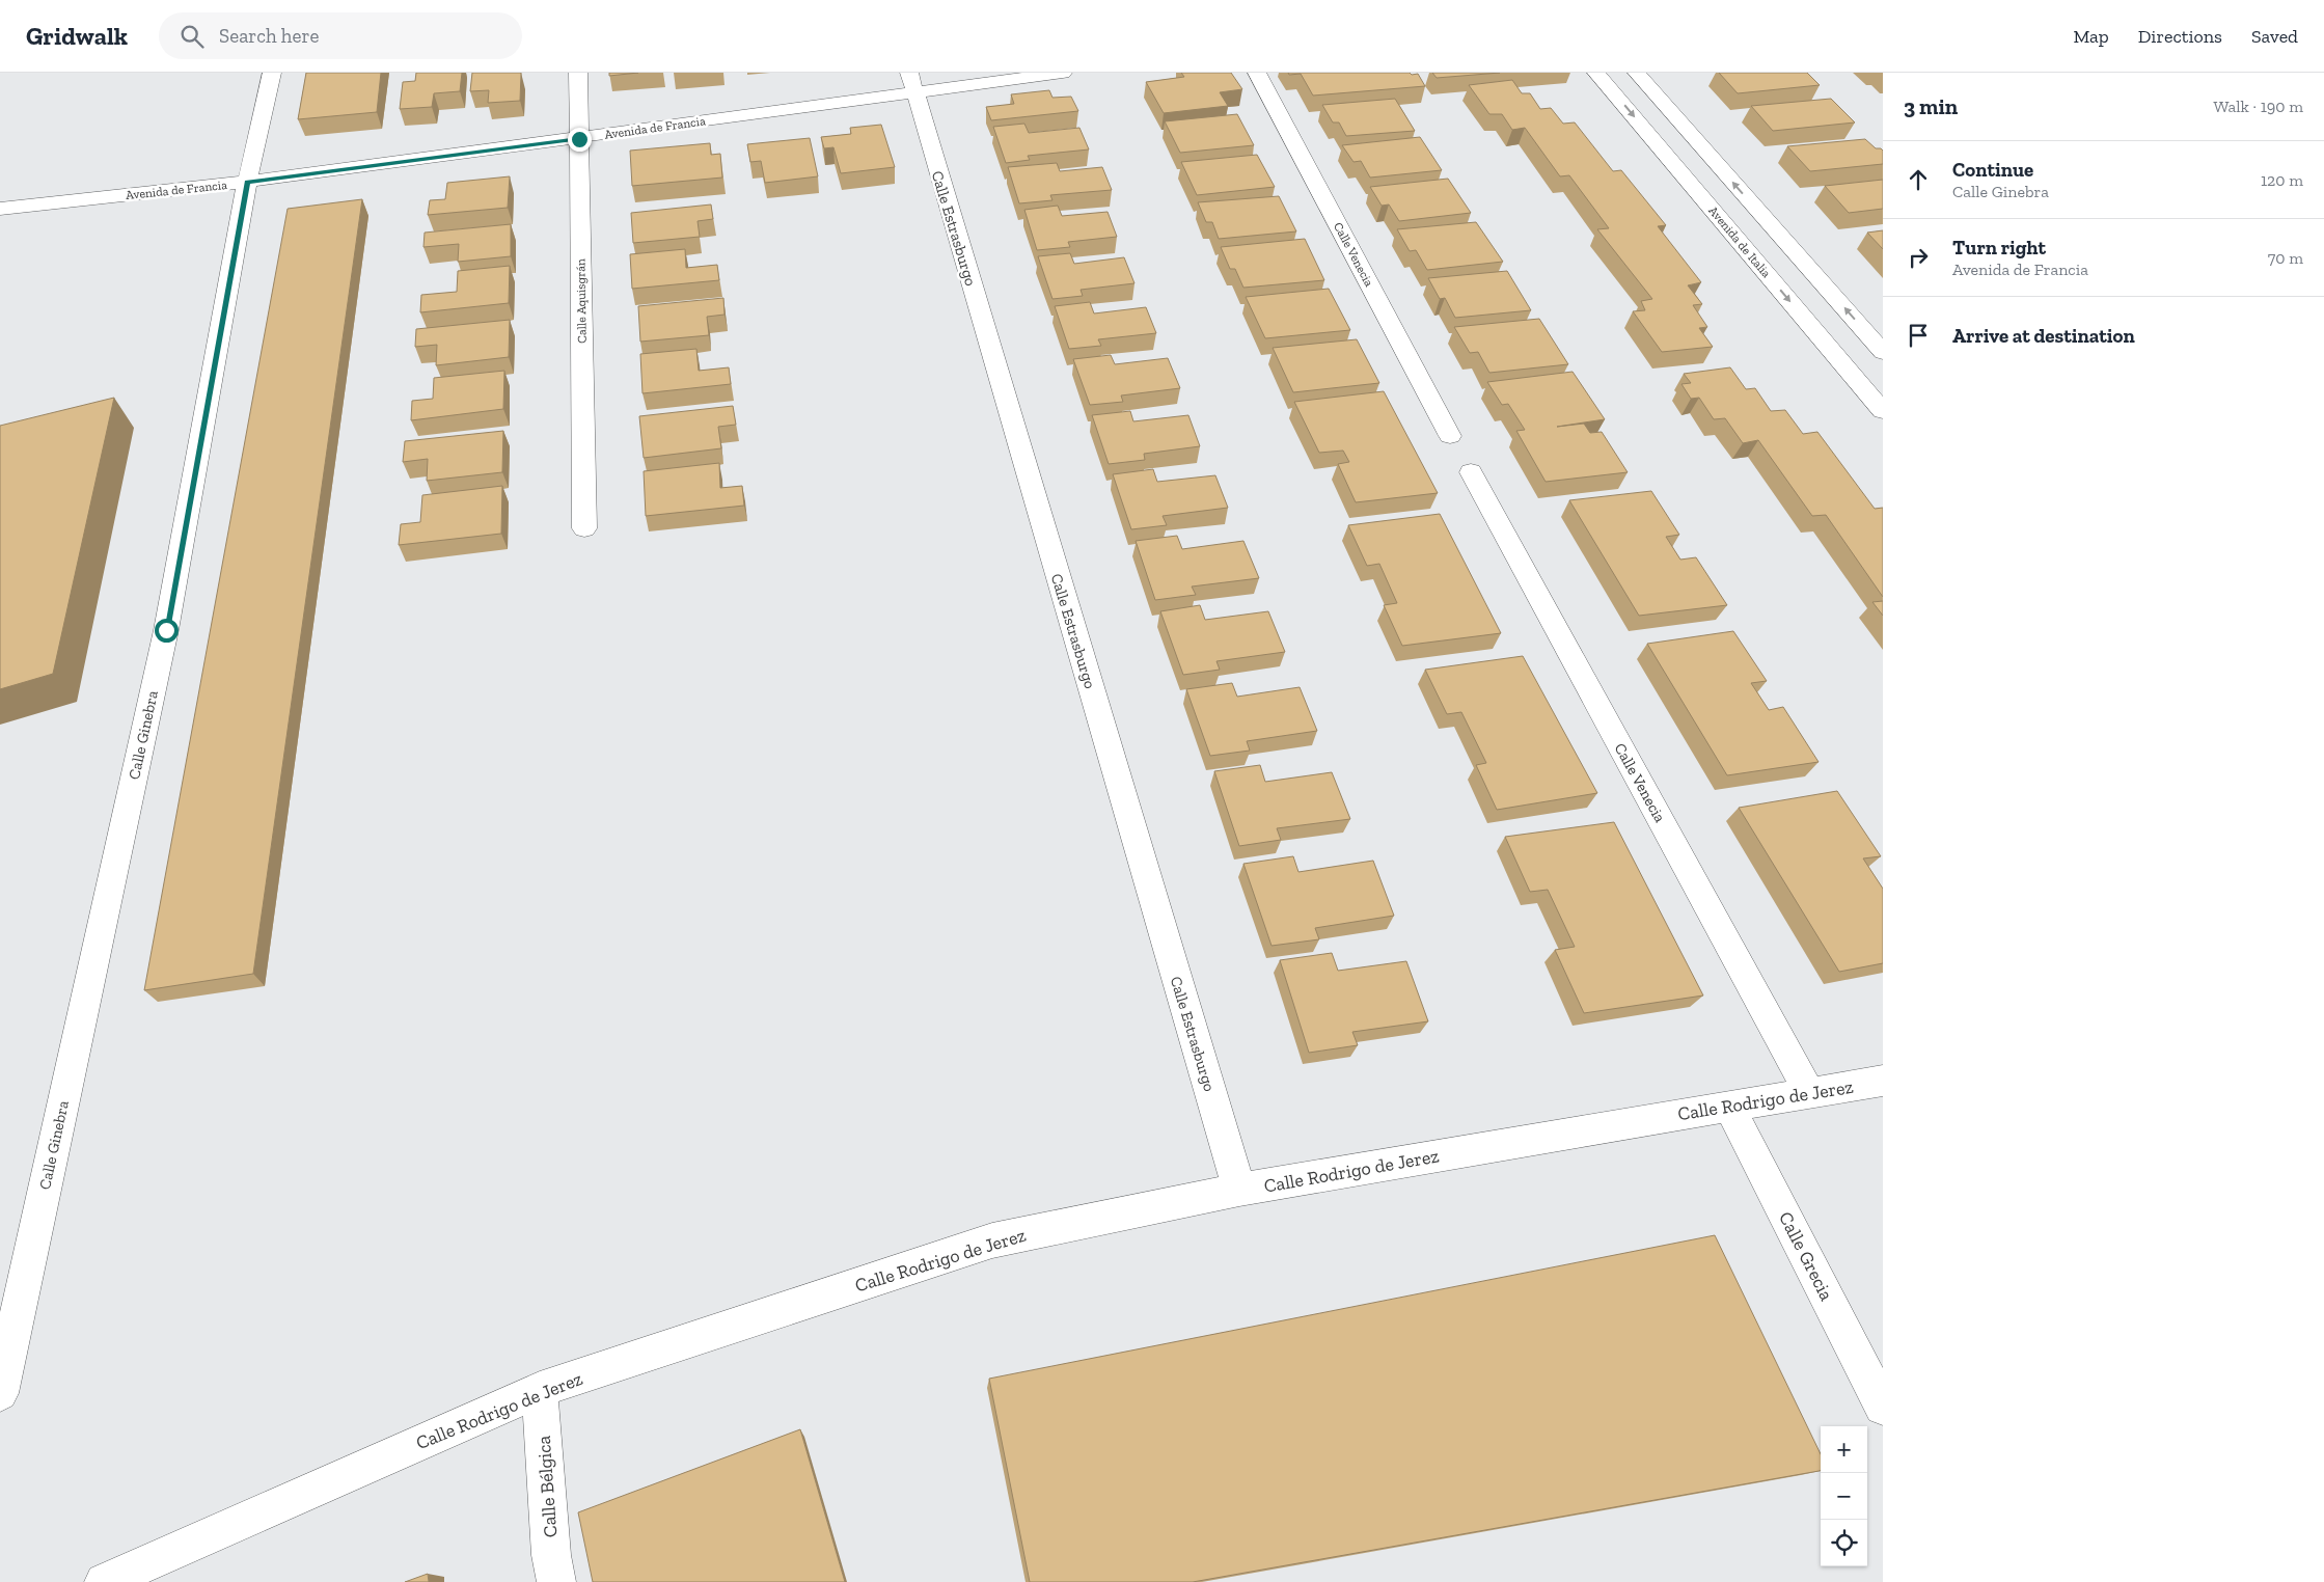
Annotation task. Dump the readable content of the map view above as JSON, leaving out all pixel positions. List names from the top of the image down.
{
  "streets": {
    "street": [
      "Avenida de Francia",
      "Calle Estrasburgo",
      "Avenida de Italia",
      "Calle Venecia",
      "Calle Aquisgrán",
      "Calle Ginebra",
      "Calle Rodrigo de Jerez",
      "Calle Grecia",
      "Calle Bélgica"
    ]
  },
  "crossings": [
    ["Avenida de Francia", "Calle Estrasburgo"],
    ["Avenida de Francia", "Calle Aquisgrán"],
    ["Avenida de Francia", "Calle Ginebra"],
    ["Calle Estrasburgo", "Calle Rodrigo de Jerez"],
    ["Calle Venecia", "Calle Rodrigo de Jerez"],
    ["Calle Rodrigo de Jerez", "Calle Grecia"],
    ["Calle Rodrigo de Jerez", "Calle Bélgica"]
  ],
  "page": {
    "header": "Gridwalk",
    "search": "Search here",
    "nav": ["Map", "Directions", "Saved"],
    "heading": ["3 min", "Walk · 190 m"],
    "list": [
      ["Continue", "Calle Ginebra", "120 m"],
      ["Turn right", "Avenida de Francia", "70 m"],
      "Arrive at destination"
    ],
    "map_buttons": ["+", "−"]
  }
}
